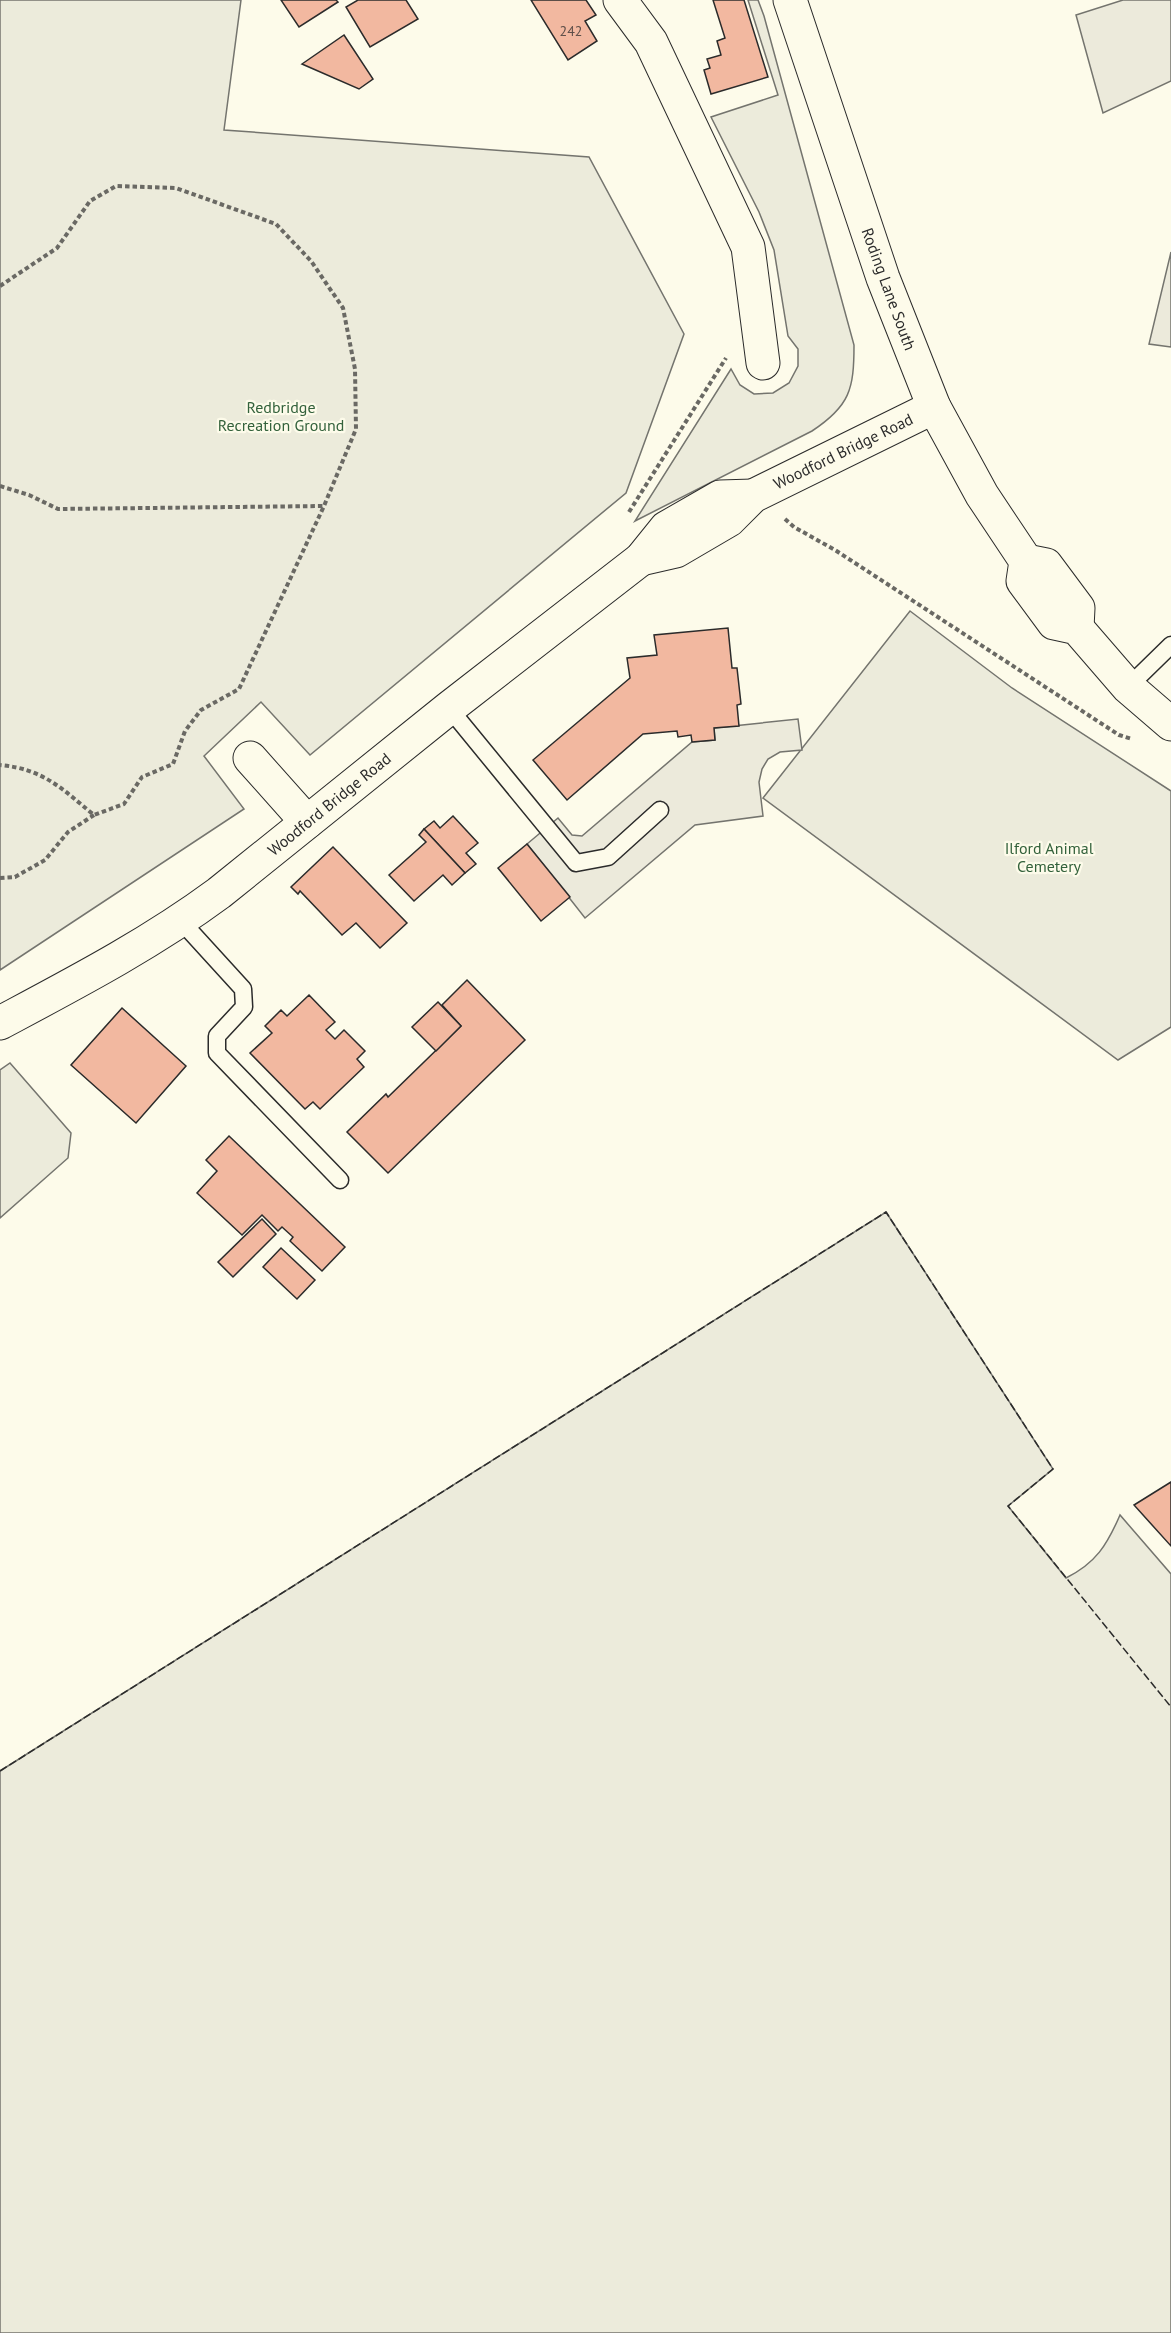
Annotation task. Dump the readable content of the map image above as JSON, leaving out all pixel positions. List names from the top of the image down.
{
  "streets": {
    "street": ["Roding Lane South", "Woodford Bridge Road"]
  },
  "crossings": [
    ["Roding Lane South", "Woodford Bridge Road"]
  ],
  "parks": ["Redbridge Recreation Ground", "Ilford Animal Cemetery"],
  "house_numbers": ["242"]
}
